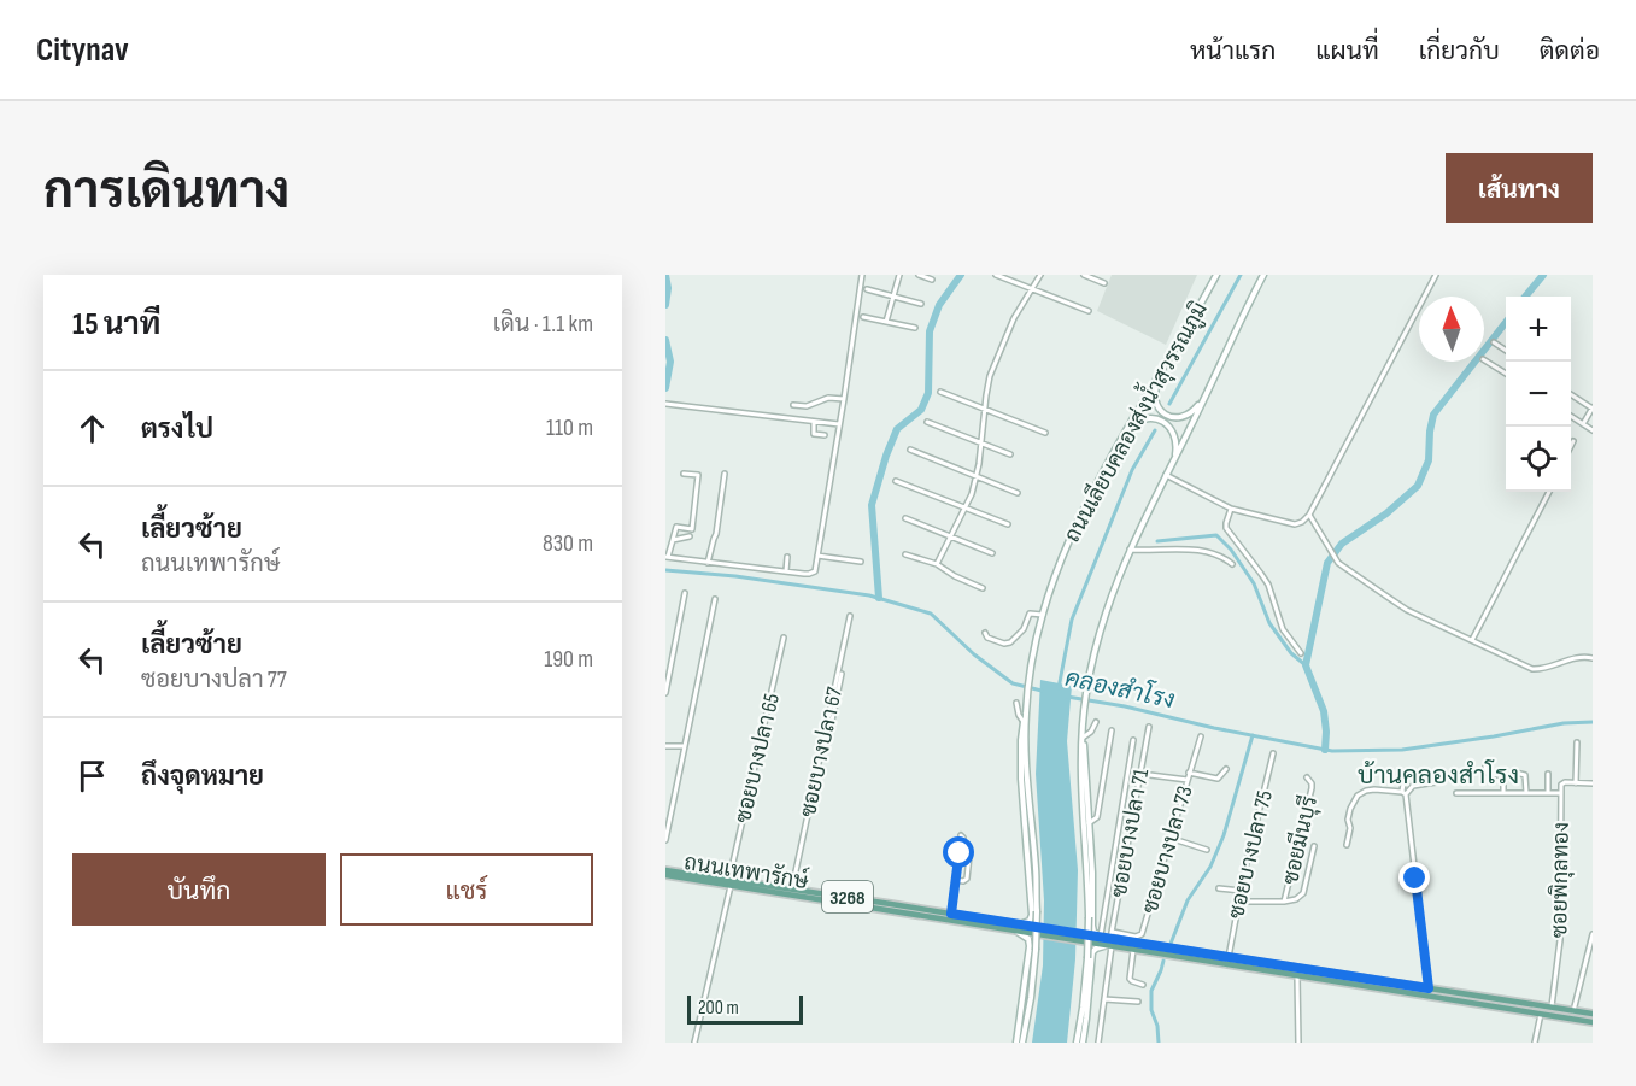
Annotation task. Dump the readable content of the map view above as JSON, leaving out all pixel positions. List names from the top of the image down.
{
  "streets": {
    "main road": ["ถนนเลียบคลองส่งน้ำสุวรรณภูมิ", "ถนนเทพารักษ์", "3268"],
    "street": [
      "ซอยบางปลา 67",
      "ซอยบางปลา 65",
      "ซอยบางปลา 71",
      "ซอยมีนบุรี",
      "ซอยบางปลา 73",
      "ซอยบางปลา 75",
      "ซอยพิกุลทอง"
    ]
  },
  "crossings": [
    ["ซอยบางปลา 67", "ถนนเทพารักษ์"],
    ["ซอยบางปลา 65", "ถนนเทพารักษ์"],
    ["ซอยบางปลา 71", "ซอยบางปลา 73"],
    ["ซอยบางปลา 71", "ถนนเทพารักษ์"],
    ["ซอยมีนบุรี", "ซอยบางปลา 75"],
    ["ซอยบางปลา 73", "ถนนเทพารักษ์"],
    ["ซอยบางปลา 75", "ถนนเทพารักษ์"],
    ["ถนนเทพารักษ์", "ซอยพิกุลทอง"]
  ],
  "districts": ["บ้านคลองสำโรง"],
  "water": ["คลองสำโรง"],
  "scale_bar": "200 m",
  "north": "top",
  "page": {
    "header": "Citynav",
    "nav": [
      "หน้าแรก",
      "แผนที่",
      "เกี่ยวกับ",
      "ติดต่อ"
    ],
    "title": "การเดินทาง",
    "buttons": [
      "เส้นทาง",
      ["บันทึก", "แชร์"]
    ],
    "heading": ["15 นาที", "เดิน · 1.1 km"],
    "map_buttons": ["+", "−"],
    "list": [
      ["ตรงไป", "110 m"],
      ["เลี้ยวซ้าย", "ถนนเทพารักษ์", "830 m"],
      ["เลี้ยวซ้าย", "ซอยบางปลา 77", "190 m"],
      "ถึงจุดหมาย"
    ],
    "scale": "200 m"
  }
}
